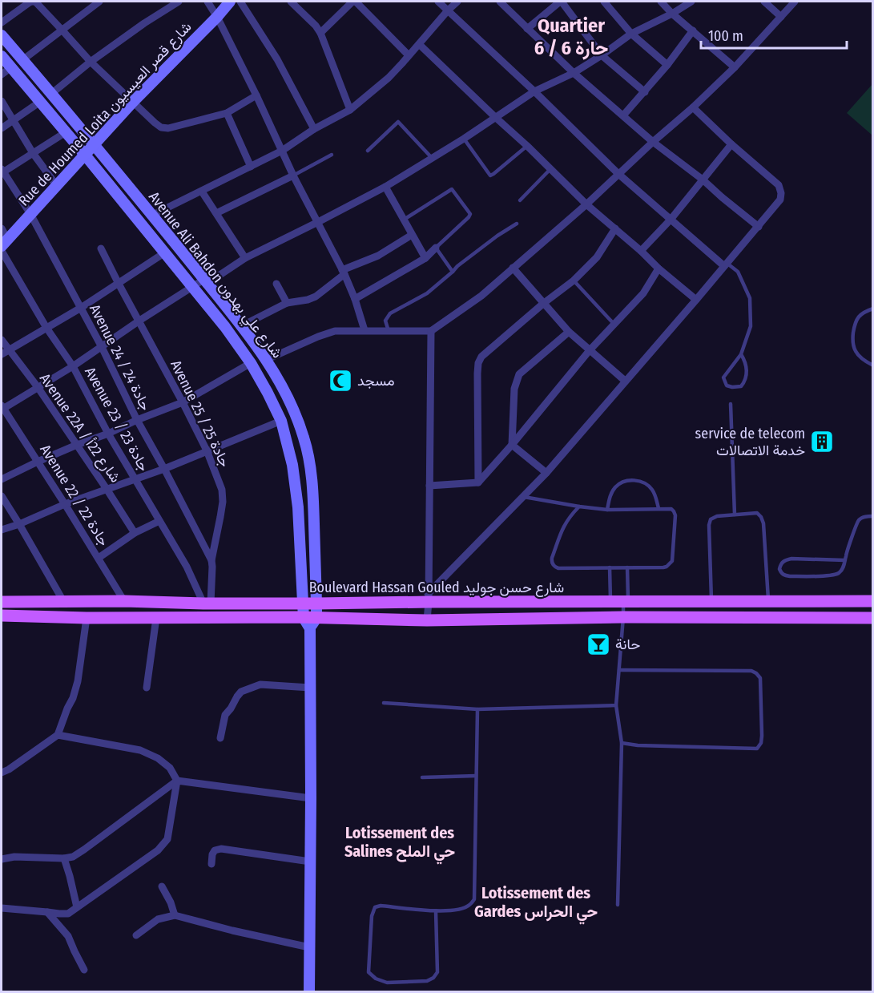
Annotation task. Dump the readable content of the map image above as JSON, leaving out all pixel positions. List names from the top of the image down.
{
  "streets": {
    "main road": ["Rue de Houmed Loita شارع قصر العيسيون", "Avenue Ali Bahdon شارع علي بهدون", "Boulevard Hassan Gouled شارع حسن جوليد"],
    "street": [
      "Avenue 24 / جادة 24",
      "Avenue 25 / جادة 25",
      "Avenue 23 / جادة 23",
      "Avenue 22A / شارع 22أ",
      "Avenue 22 / جادة 22"
    ]
  },
  "crossings": [
    ["Rue de Houmed Loita شارع قصر العيسيون", "Avenue Ali Bahdon شارع علي بهدون"],
    ["Rue de Houmed Loita شارع قصر العيسيون", "Avenue 24 / جادة 24"],
    ["Avenue Ali Bahdon شارع علي بهدون", "Boulevard Hassan Gouled شارع حسن جوليد"],
    ["Avenue 24 / جادة 24", "Avenue 25 / جادة 25"],
    ["Avenue 25 / جادة 25", "Avenue 23 / جادة 23"],
    ["Avenue 25 / جادة 25", "Boulevard Hassan Gouled شارع حسن جوليد"],
    ["Avenue 23 / جادة 23", "Boulevard Hassan Gouled شارع حسن جوليد"],
    ["Avenue 22 / جادة 22", "Boulevard Hassan Gouled شارع حسن جوليد"]
  ],
  "districts": ["Quartier 6 / حارة 6", "Lotissement des Salines حي الملح", "Lotissement des Gardes حي الحراس"],
  "places": {
    "mosque": ["مسجد"],
    "building": ["service de telecom خدمة الاتصالات"],
    "bar": ["حانة"]
  },
  "scale_bar": "100 m"
}
